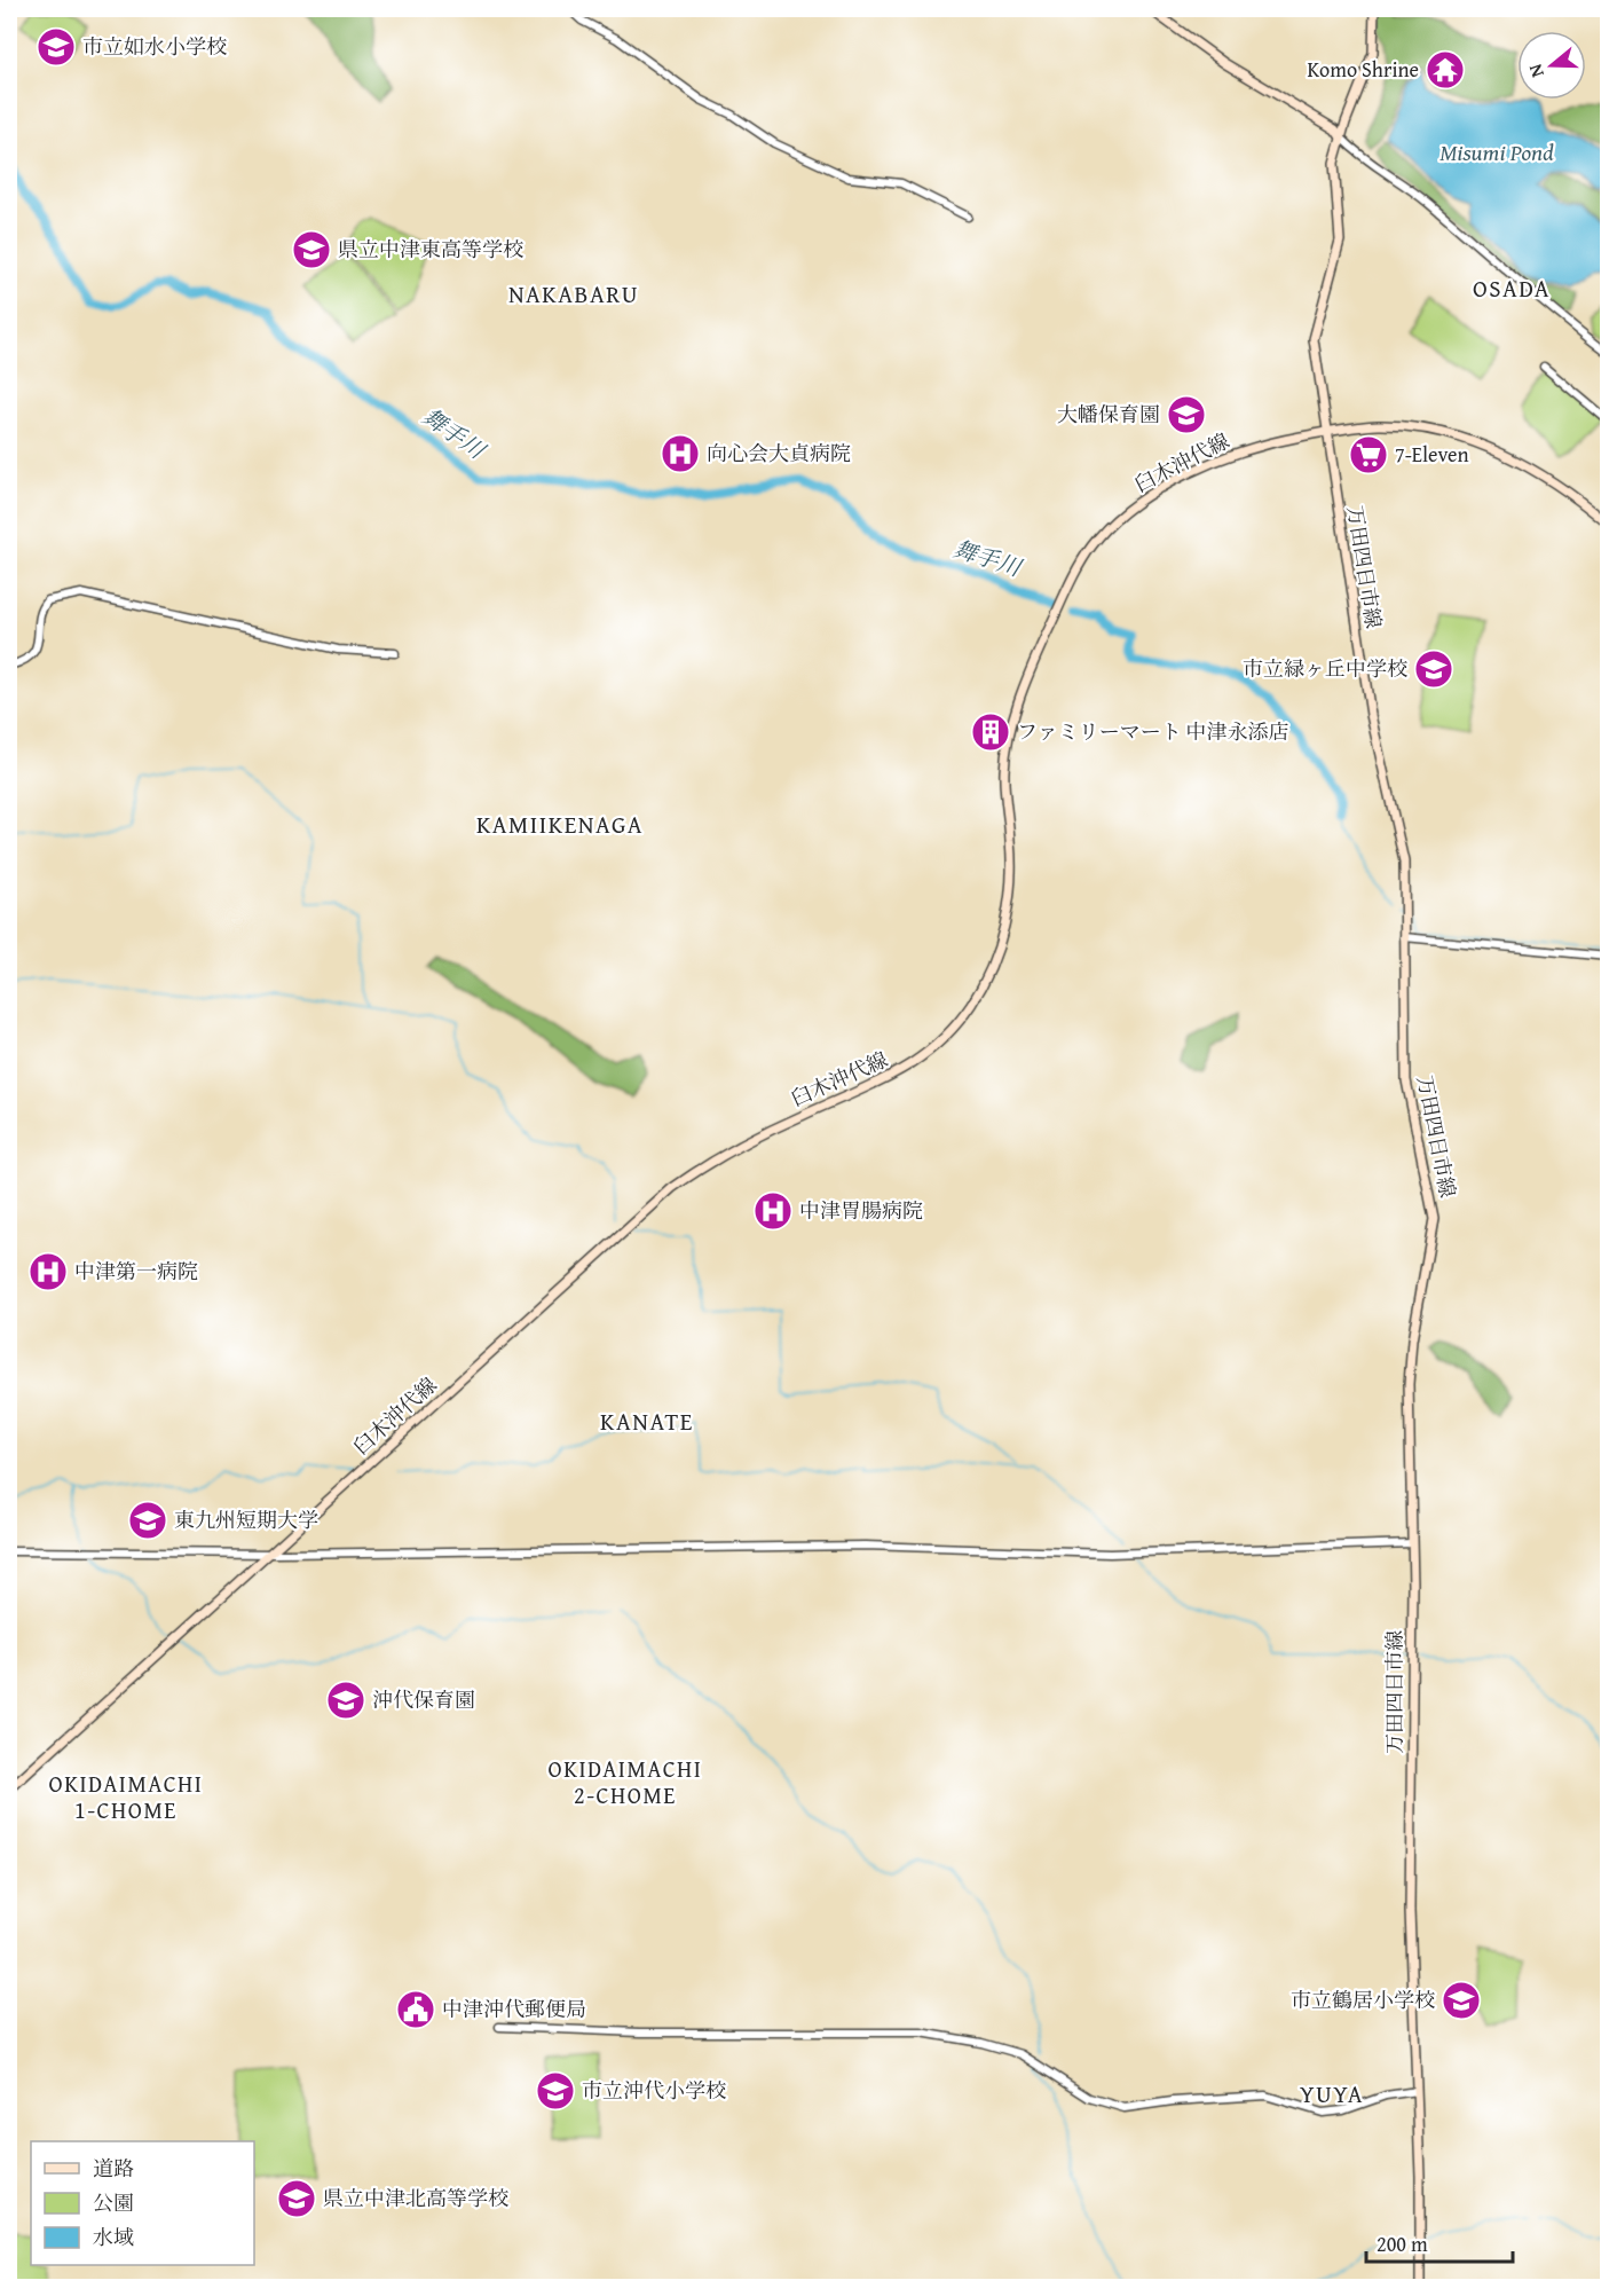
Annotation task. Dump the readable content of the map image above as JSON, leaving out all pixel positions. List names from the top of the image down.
{
  "streets": {
    "main road": ["臼木沖代線", "万田四日市線"]
  },
  "crossings": [
    ["臼木沖代線", "万田四日市線"]
  ],
  "districts": [
    "OSADA",
    "NAKABARU",
    "KAMIIKENAGA",
    "KANATE",
    "OKIDAIMACHI 2-CHOME",
    "OKIDAIMACHI 1-CHOME",
    "YUYA"
  ],
  "water": ["Misumi Pond", "舞手川"],
  "places": {
    "school or university": [
      "市立如水小学校",
      "県立中津東高等学校",
      "大幡保育園",
      "市立緑ヶ丘中学校",
      "東九州短期大学",
      "沖代保育園",
      "市立鶴居小学校",
      "市立沖代小学校",
      "県立中津北高等学校"
    ],
    "temple": ["Komo Shrine"],
    "hospital": ["向心会大貞病院", "中津胃腸病院", "中津第一病院"],
    "supermarket": ["7-Eleven"],
    "building": ["ファミリーマート 中津永添店"],
    "public building": ["中津沖代郵便局"]
  },
  "legend": ["道路", "公園", "水域"],
  "scale_bar": "200 m",
  "north": "left"
}
